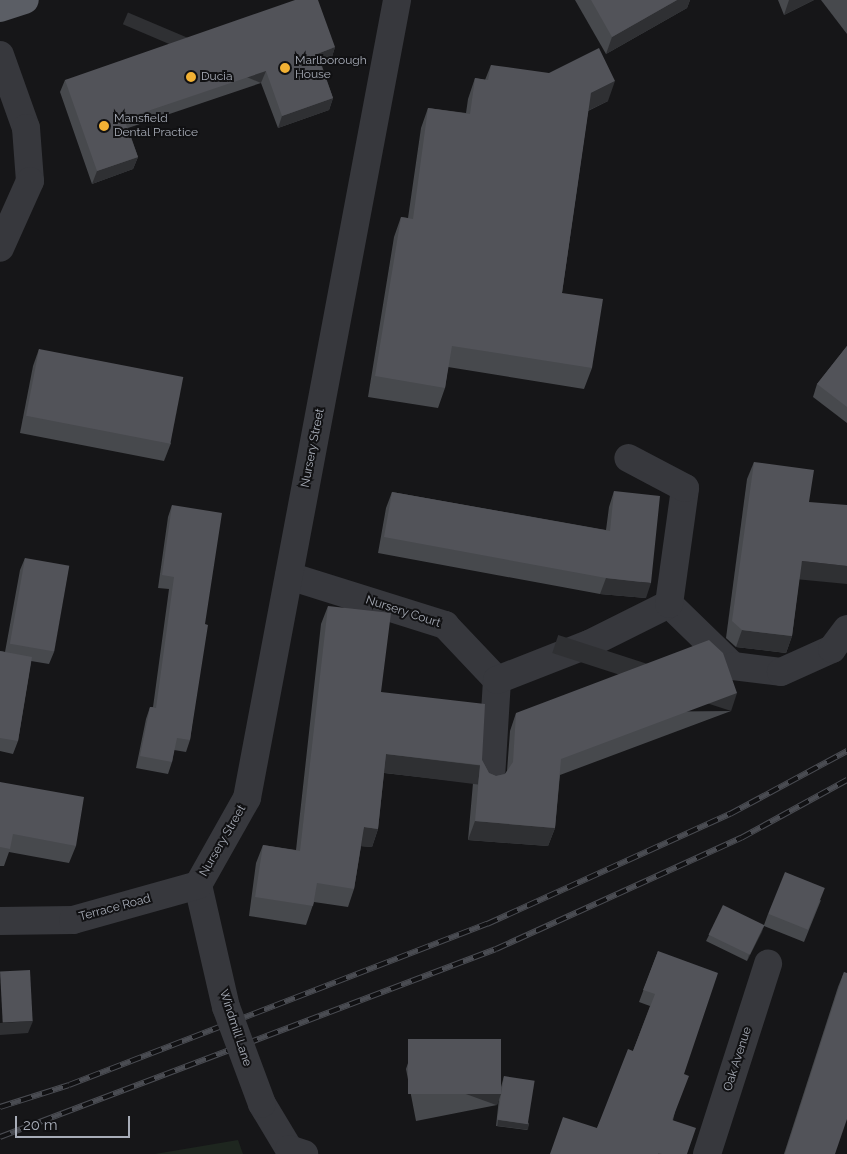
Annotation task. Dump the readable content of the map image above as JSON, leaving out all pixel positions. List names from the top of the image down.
{
  "streets": {
    "street": [
      "Nursery Street",
      "Nursery Court",
      "Terrace Road",
      "Windmill Lane",
      "Oak Avenue"
    ]
  },
  "crossings": [
    ["Nursery Street", "Nursery Court"],
    ["Nursery Street", "Terrace Road"],
    ["Nursery Street", "Windmill Lane"],
    ["Terrace Road", "Windmill Lane"]
  ],
  "places": ["Marlborough House", "Ducia", "Mansfield Dental Practice"],
  "scale_bar": "20 m"
}
